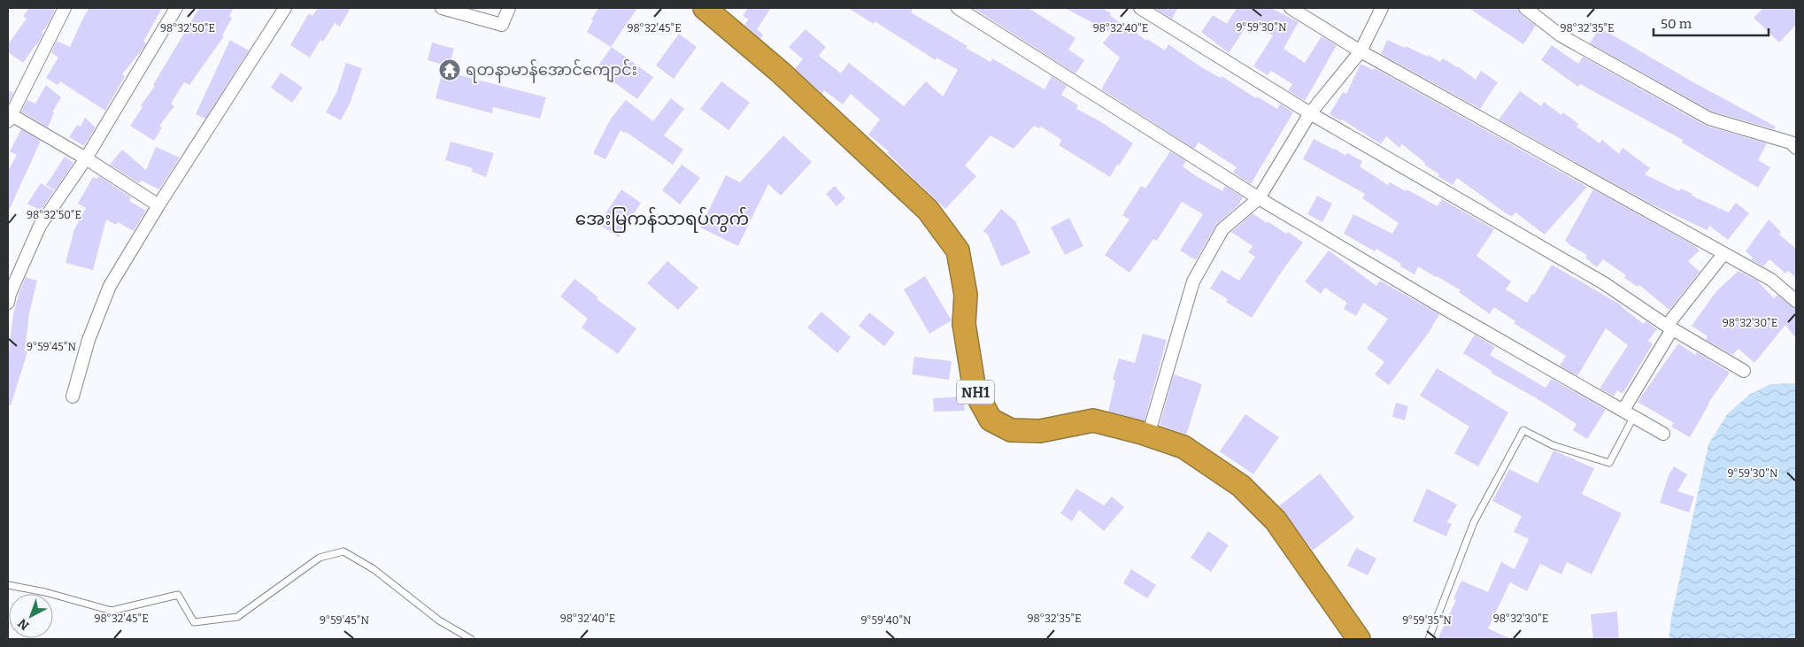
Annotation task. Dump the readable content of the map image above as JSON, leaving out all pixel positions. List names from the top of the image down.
{
  "streets": {
    "highway": ["NH1"]
  },
  "districts": ["အေးမြကန်သာရပ်ကွက်"],
  "places": {
    "temple": ["ရတနာမာန်အောင်ကျောင်း"]
  },
  "scale_bar": "50 m",
  "north": "bottom left",
  "coordinates": [
    "9°59'30\"N",
    "98°32'50\"E",
    "98°32'45\"E",
    "98°32'40\"E",
    "98°32'35\"E",
    "98°32'30\"E",
    "9°59'45\"N",
    "9°59'40\"N",
    "9°59'35\"N"
  ]
}
